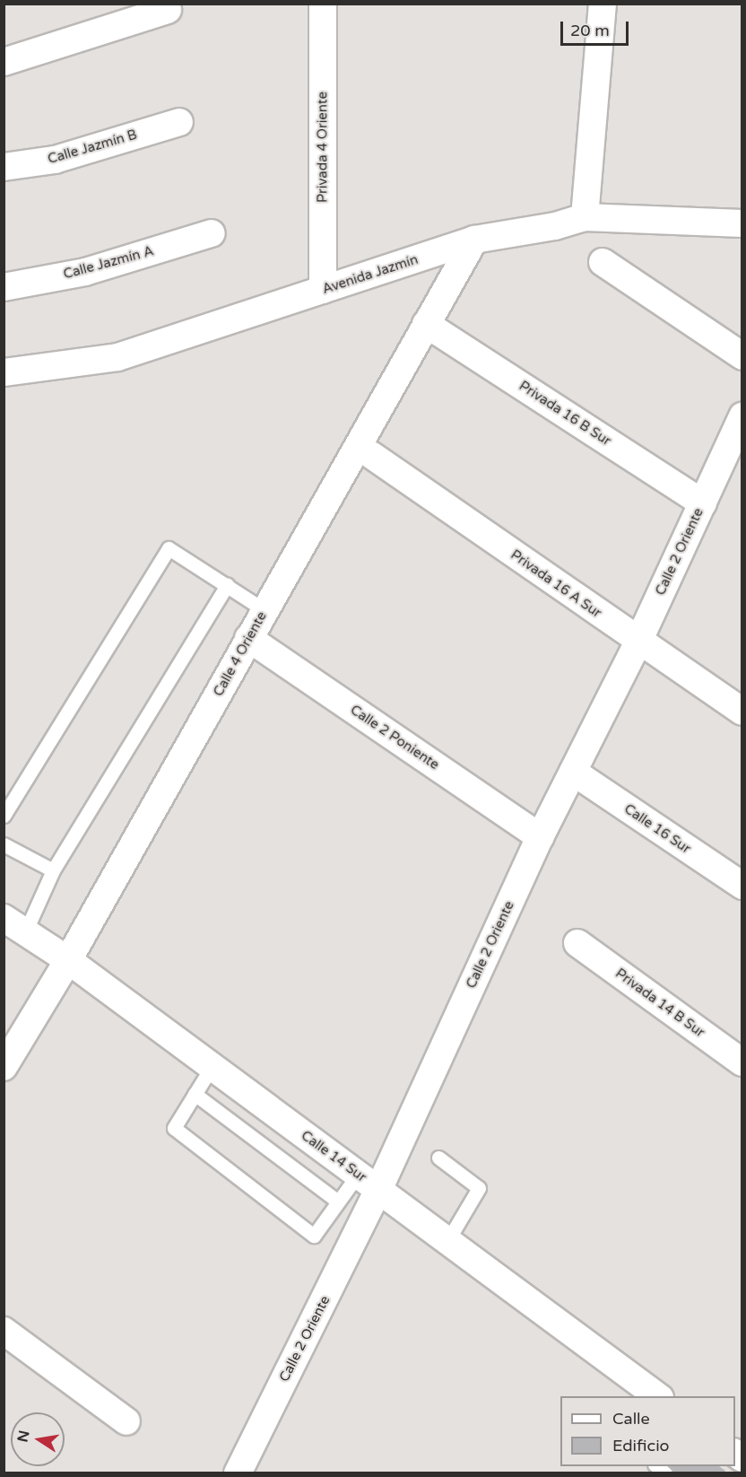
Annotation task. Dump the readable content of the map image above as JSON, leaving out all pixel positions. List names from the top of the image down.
{
  "streets": {
    "street": [
      "Calle Jazmín B",
      "Privada 4 Oriente",
      "Calle Jazmín A",
      "Avenida Jazmín",
      "Privada 16 B Sur",
      "Calle 2 Oriente",
      "Privada 16 A Sur",
      "Calle 4 Oriente",
      "Calle 2 Poniente",
      "Calle 16 Sur",
      "Privada 14 B Sur",
      "Calle 14 Sur"
    ]
  },
  "crossings": [
    ["Privada 4 Oriente", "Avenida Jazmín"],
    ["Avenida Jazmín", "Calle 4 Oriente"],
    ["Privada 16 B Sur", "Calle 2 Oriente"],
    ["Privada 16 B Sur", "Calle 4 Oriente"],
    ["Calle 2 Oriente", "Privada 16 A Sur"],
    ["Calle 2 Oriente", "Calle 2 Poniente"],
    ["Calle 2 Oriente", "Calle 16 Sur"],
    ["Calle 2 Oriente", "Calle 14 Sur"],
    ["Calle 4 Oriente", "Calle 2 Poniente"],
    ["Calle 4 Oriente", "Calle 14 Sur"]
  ],
  "legend": ["Calle", "Edificio"],
  "scale_bar": "20 m",
  "north": "left"
}
